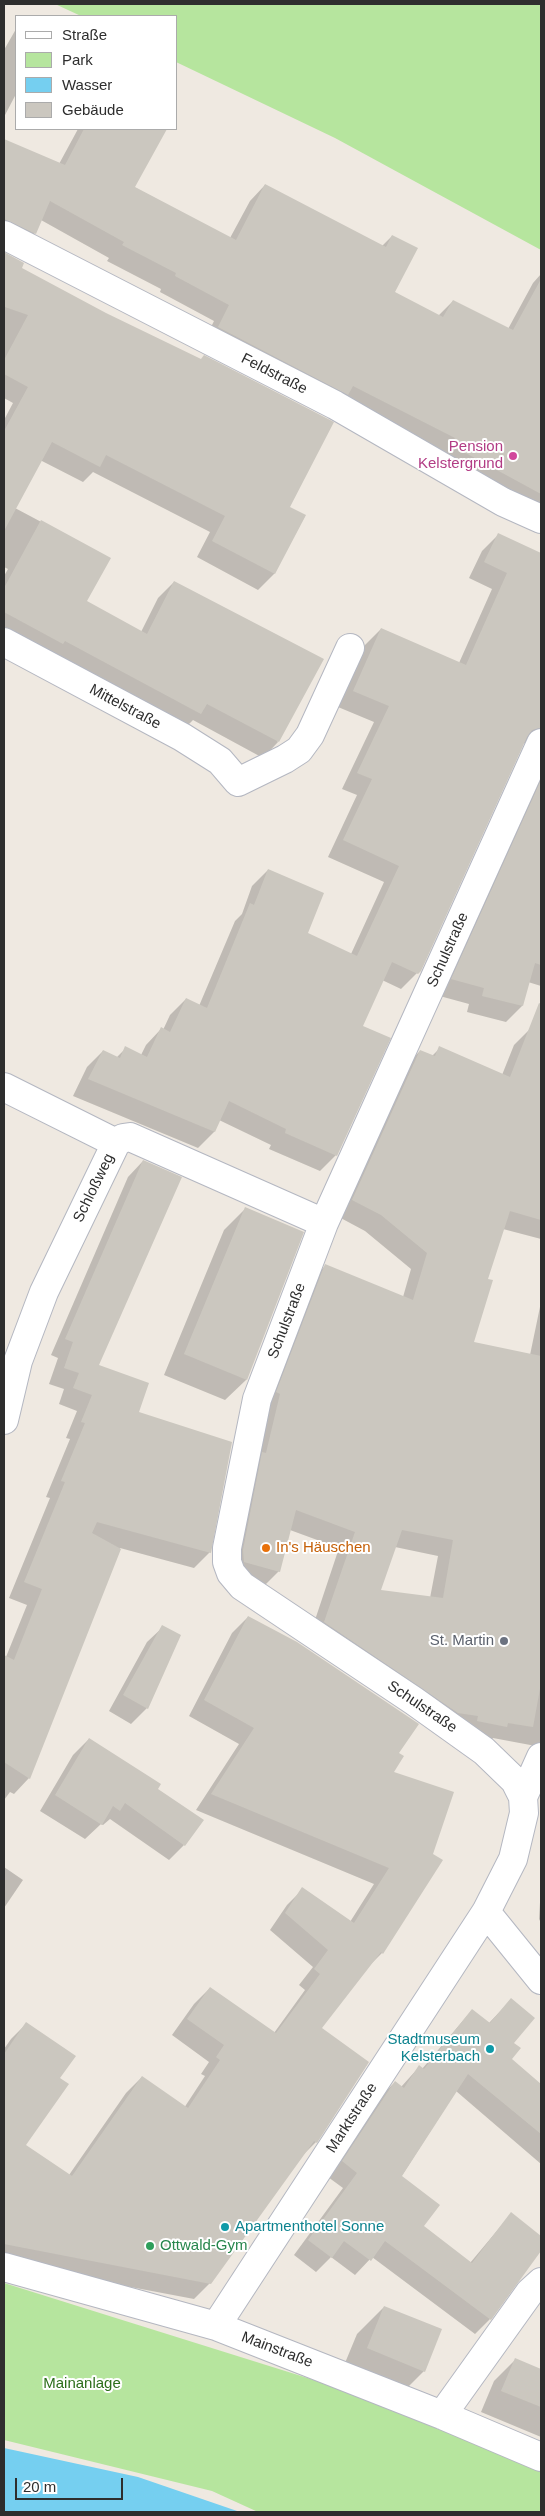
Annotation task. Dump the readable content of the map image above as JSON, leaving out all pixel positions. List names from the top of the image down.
{
  "streets": {
    "street": [
      "Feldstraße",
      "Mittelstraße",
      "Schulstraße",
      "Schloßweg",
      "Marktstraße",
      "Mainstraße"
    ]
  },
  "crossings": [
    ["Schulstraße", "Schloßweg"],
    ["Schulstraße", "Marktstraße"],
    ["Marktstraße", "Mainstraße"]
  ],
  "parks": ["Mainanlage"],
  "places": [
    "Pension Kelstergrund",
    "In's Häuschen",
    "St. Martin",
    "Stadtmuseum Kelsterbach",
    "Apartmenthotel Sonne",
    "Ottwald-Gym"
  ],
  "legend": [
    "Straße",
    "Park",
    "Wasser",
    "Gebäude"
  ],
  "scale_bar": "20 m"
}
